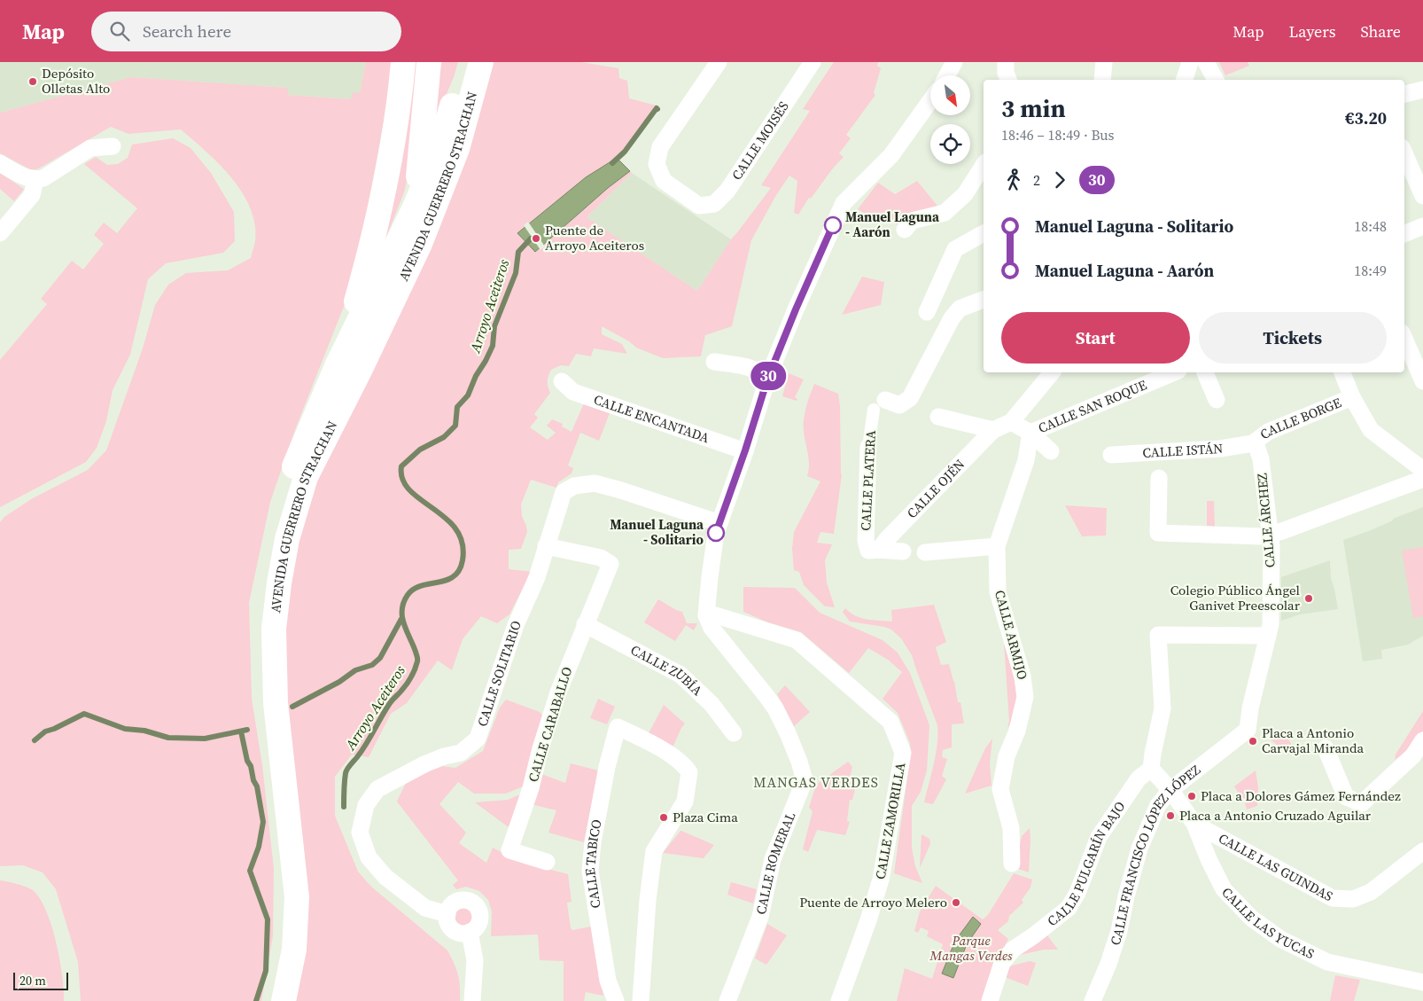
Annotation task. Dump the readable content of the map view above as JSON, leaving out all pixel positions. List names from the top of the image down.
{
  "streets": {
    "main road": ["AVENIDA GUERRERO STRACHAN"],
    "street": [
      "CALLE MOISÉS",
      "CALLE SAN ROQUE",
      "CALLE ENCANTADA",
      "CALLE BORGE",
      "CALLE ISTÁN",
      "CALLE PLATERA",
      "CALLE OJÉN",
      "CALLE ÁRCHEZ",
      "CALLE ARMIJO",
      "CALLE ZUBÍA",
      "CALLE SOLITARIO",
      "CALLE CARABALLO",
      "CALLE ZAMORILLA",
      "CALLE FRANCISCO LÓPEZ LÓPEZ",
      "CALLE PULGARÍN BAJO",
      "CALLE ROMERAL",
      "CALLE TABICO",
      "CALLE LAS GUINDAS",
      "CALLE LAS YUCAS"
    ]
  },
  "crossings": [
    ["CALLE SAN ROQUE", "CALLE ARMIJO"],
    ["CALLE BORGE", "CALLE ISTÁN"],
    ["CALLE BORGE", "CALLE ÁRCHEZ"],
    ["CALLE ISTÁN", "CALLE ÁRCHEZ"],
    ["CALLE PLATERA", "CALLE OJÉN"],
    ["CALLE ÁRCHEZ", "CALLE FRANCISCO LÓPEZ LÓPEZ"],
    ["CALLE ZUBÍA", "CALLE CARABALLO"],
    ["CALLE SOLITARIO", "CALLE CARABALLO"],
    ["CALLE ZAMORILLA", "CALLE ROMERAL"],
    ["CALLE FRANCISCO LÓPEZ LÓPEZ", "CALLE LAS YUCAS"],
    ["CALLE LAS GUINDAS", "CALLE LAS YUCAS"]
  ],
  "districts": ["MANGAS VERDES"],
  "water": ["Arroyo Aceiteros"],
  "parks": ["Parque Mangas Verdes"],
  "places": [
    "Depósito Olletas Alto",
    "Manuel Laguna - Aarón",
    "Puente de Arroyo Aceiteros",
    "Manuel Laguna - Solitario",
    "Colegio Público Ángel Ganivet Preescolar",
    "Placa a Antonio Carvajal Miranda",
    "Placa a Dolores Gámez Fernández",
    "Placa a Antonio Cruzado Aguilar",
    "Plaza Cima",
    "Puente de Arroyo Melero"
  ],
  "lines": ["bus line 30"],
  "scale_bar": "20 m",
  "north": "bottom right",
  "page": {
    "header": "Map",
    "search": "Search here",
    "nav": ["Map", "Layers", "Share"],
    "on_map": "30",
    "heading": ["3 min", "18:46 – 18:49 · Bus", "€3.20"],
    "legs": ["2", "30"],
    "list": [
      {
        "name": "Manuel Laguna - Solitario",
        "value": "18:48"
      },
      {
        "name": "Manuel Laguna - Aarón",
        "value": "18:49"
      }
    ],
    "buttons": ["Start", "Tickets"],
    "scale": "20 m"
  }
}
